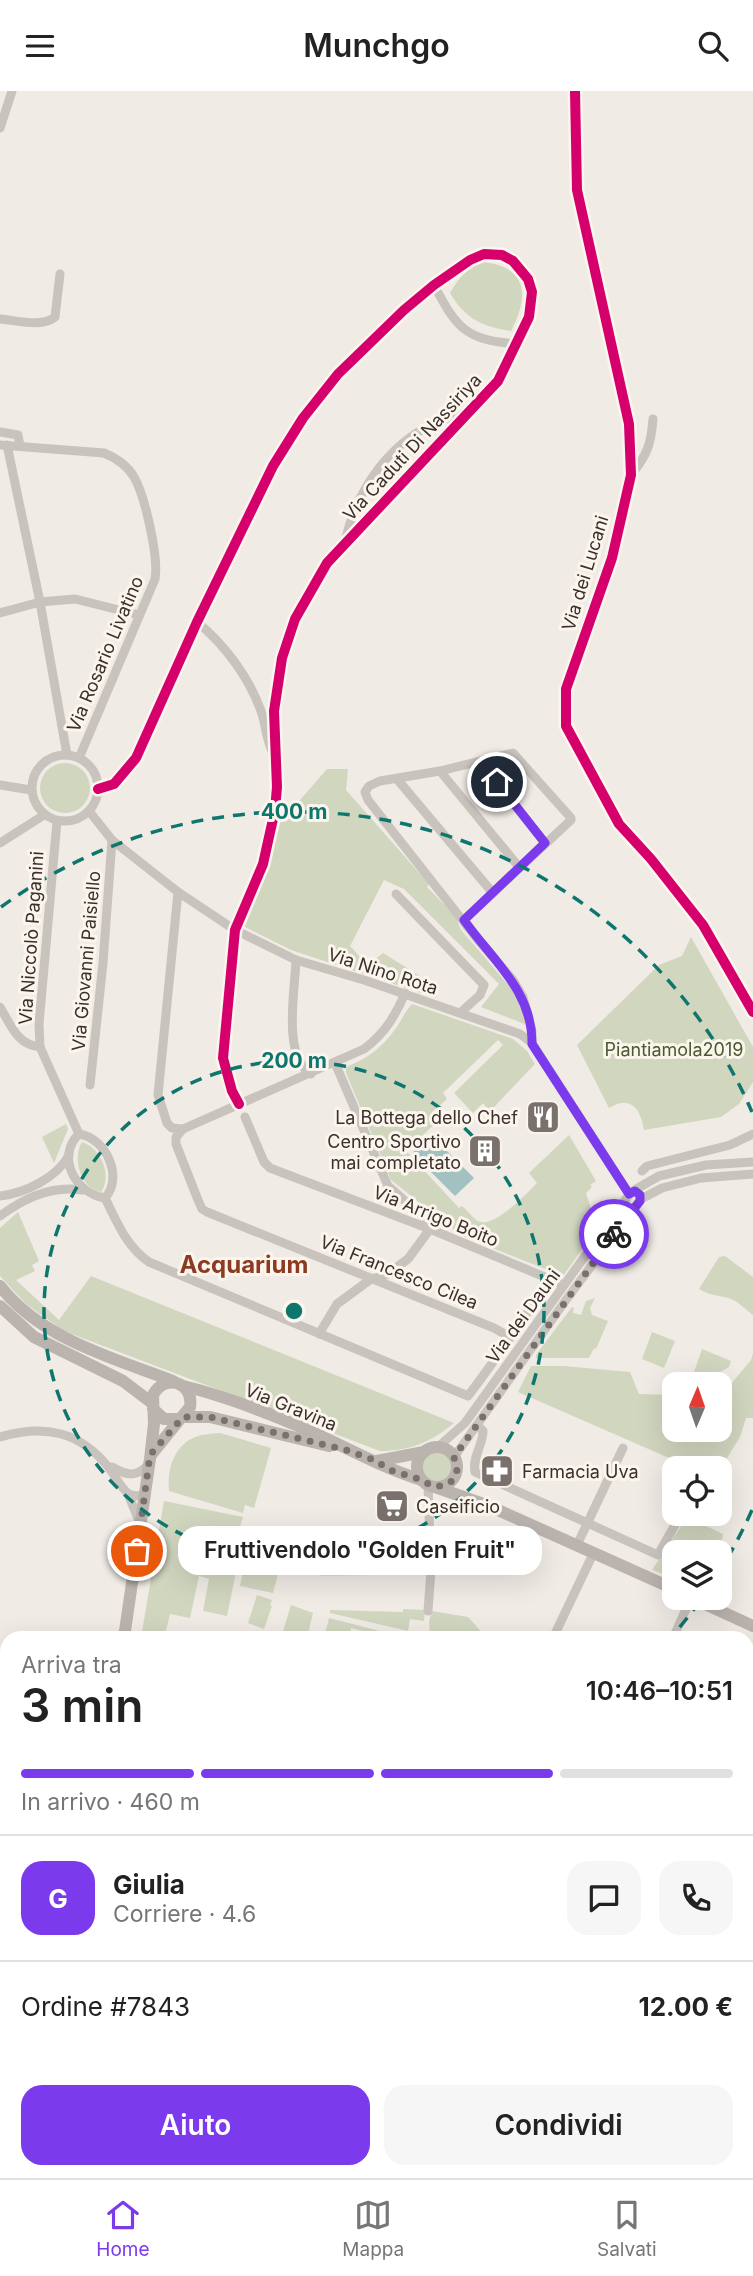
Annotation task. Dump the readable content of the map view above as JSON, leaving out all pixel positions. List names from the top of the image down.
{
  "streets": {
    "main road": ["Via Gravina"],
    "street": [
      "Via Caduti Di Nassiriya",
      "Via dei Lucani",
      "Via Rosario Livatino",
      "Via Niccolò Paganini",
      "Via Giovanni Paisiello",
      "Via Nino Rota",
      "Via Arrigo Boito",
      "Via Francesco Cilea",
      "Via dei Dauni"
    ]
  },
  "crossings": [
    ["Via Caduti Di Nassiriya", "Via Rosario Livatino"],
    ["Via Caduti Di Nassiriya", "Via Niccolò Paganini"],
    ["Via Caduti Di Nassiriya", "Via Nino Rota"],
    ["Via Rosario Livatino", "Via Niccolò Paganini"],
    ["Via Rosario Livatino", "Via Nino Rota"],
    ["Via Niccolò Paganini", "Via Nino Rota"],
    ["Via Giovanni Paisiello", "Via Nino Rota"],
    ["Via Nino Rota", "Via dei Dauni"],
    ["Via Arrigo Boito", "Via dei Dauni"]
  ],
  "districts": ["Acquarium"],
  "parks": ["Piantiamola2019"],
  "places": {
    "restaurant": ["La Bottega dello Chef"],
    "building": ["Centro Sportivo mai completato"],
    "pharmacy": ["Farmacia Uva"],
    "supermarket": ["Caseificio"],
    "other": ["Fruttivendolo \"Golden Fruit\""]
  },
  "north": "top",
  "page": {
    "header": "Munchgo",
    "bubble": "Fruttivendolo \"Golden Fruit\"",
    "heading": ["3 min", "Arriva tra", "10:46–10:51"],
    "panel": [
      "Giulia",
      "Corriere · 4.6",
      "Ordine #7843",
      "12.00 €"
    ],
    "bar": "In arrivo · 460 m",
    "round": "G",
    "buttons": ["Aiuto", "Condividi"],
    "tabs": ["Home", "Mappa", "Salvati"]
  },
  "rings": ["400 m", "200 m"]
}
